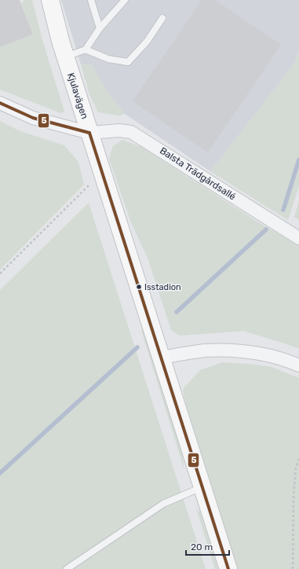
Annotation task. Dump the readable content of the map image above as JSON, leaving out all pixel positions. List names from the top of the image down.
{
  "streets": {
    "street": ["Kjulavägen", "Balsta Trädgårdsallé"]
  },
  "crossings": [
    ["Kjulavägen", "Balsta Trädgårdsallé"]
  ],
  "places": ["Isstadion"],
  "lines": ["transit line 5"],
  "scale_bar": "20 m"
}
